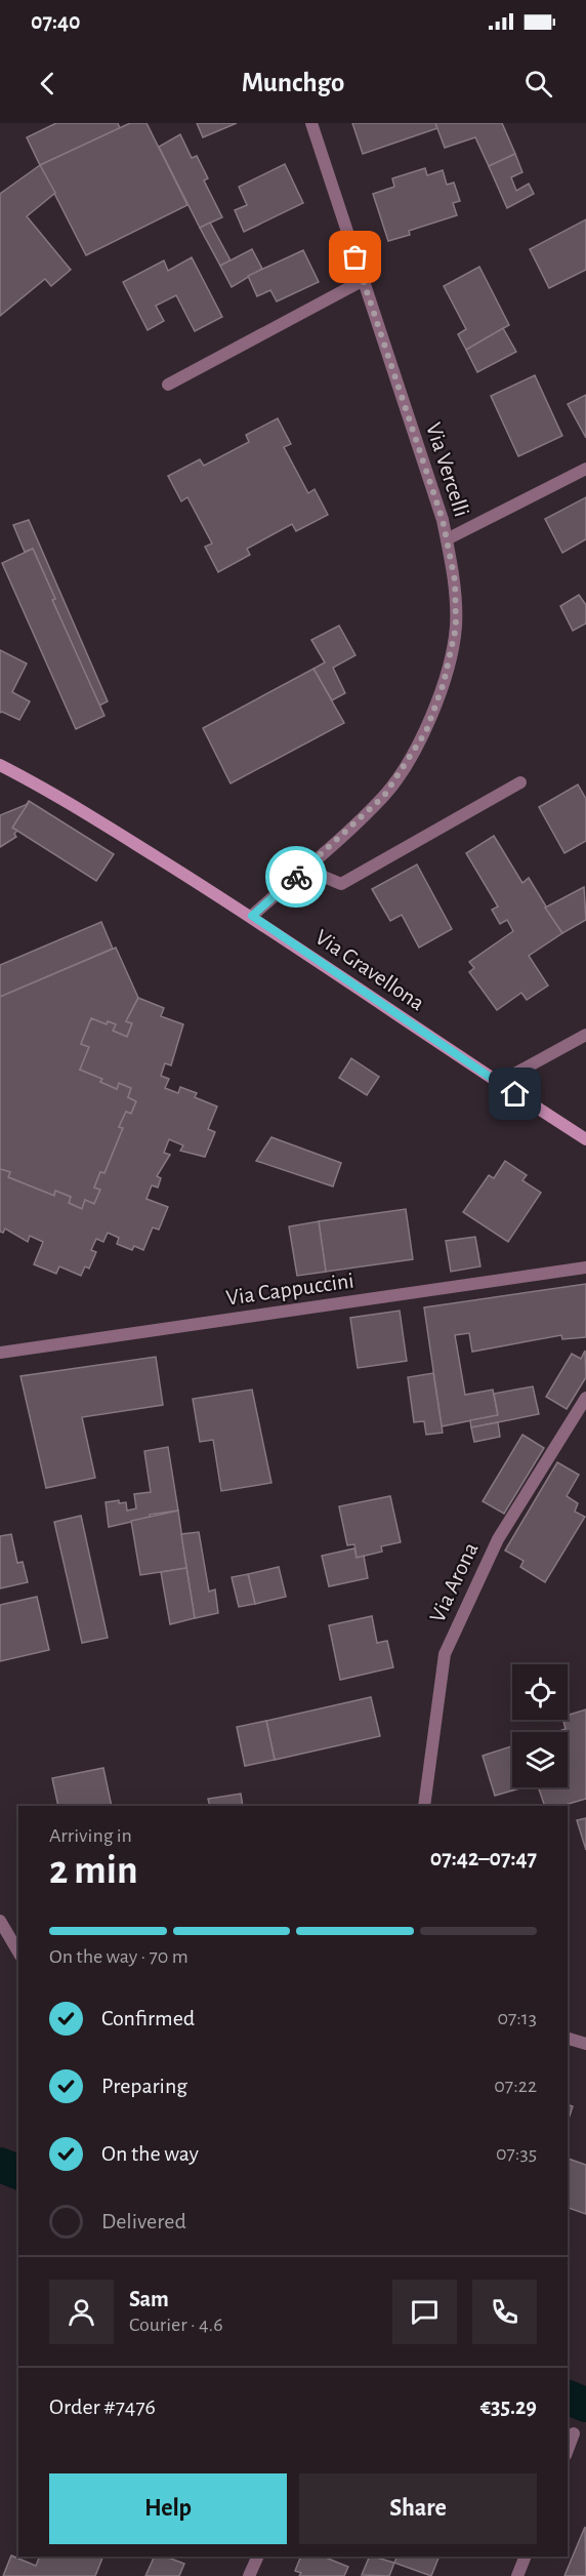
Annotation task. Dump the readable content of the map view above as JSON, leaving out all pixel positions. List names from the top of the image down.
{
  "streets": {
    "street": [
      "Via Vercelli",
      "Via Gravellona",
      "Via Cappuccini",
      "Via Arona"
    ]
  },
  "crossings": [
    ["Via Vercelli", "Via Gravellona"]
  ],
  "page": {
    "status": "07:40",
    "header": "Munchgo",
    "heading": ["2 min", "Arriving in", "07:42–07:47"],
    "panel": [
      "Sam",
      "Courier · 4.6",
      "Order #7476",
      "€35.29"
    ],
    "bar": "On the way · 70 m",
    "list": [
      ["Confirmed", "07:13"],
      ["Preparing", "07:22"],
      ["On the way", "07:35"],
      "Delivered"
    ],
    "buttons": ["Help", "Share"]
  }
}
